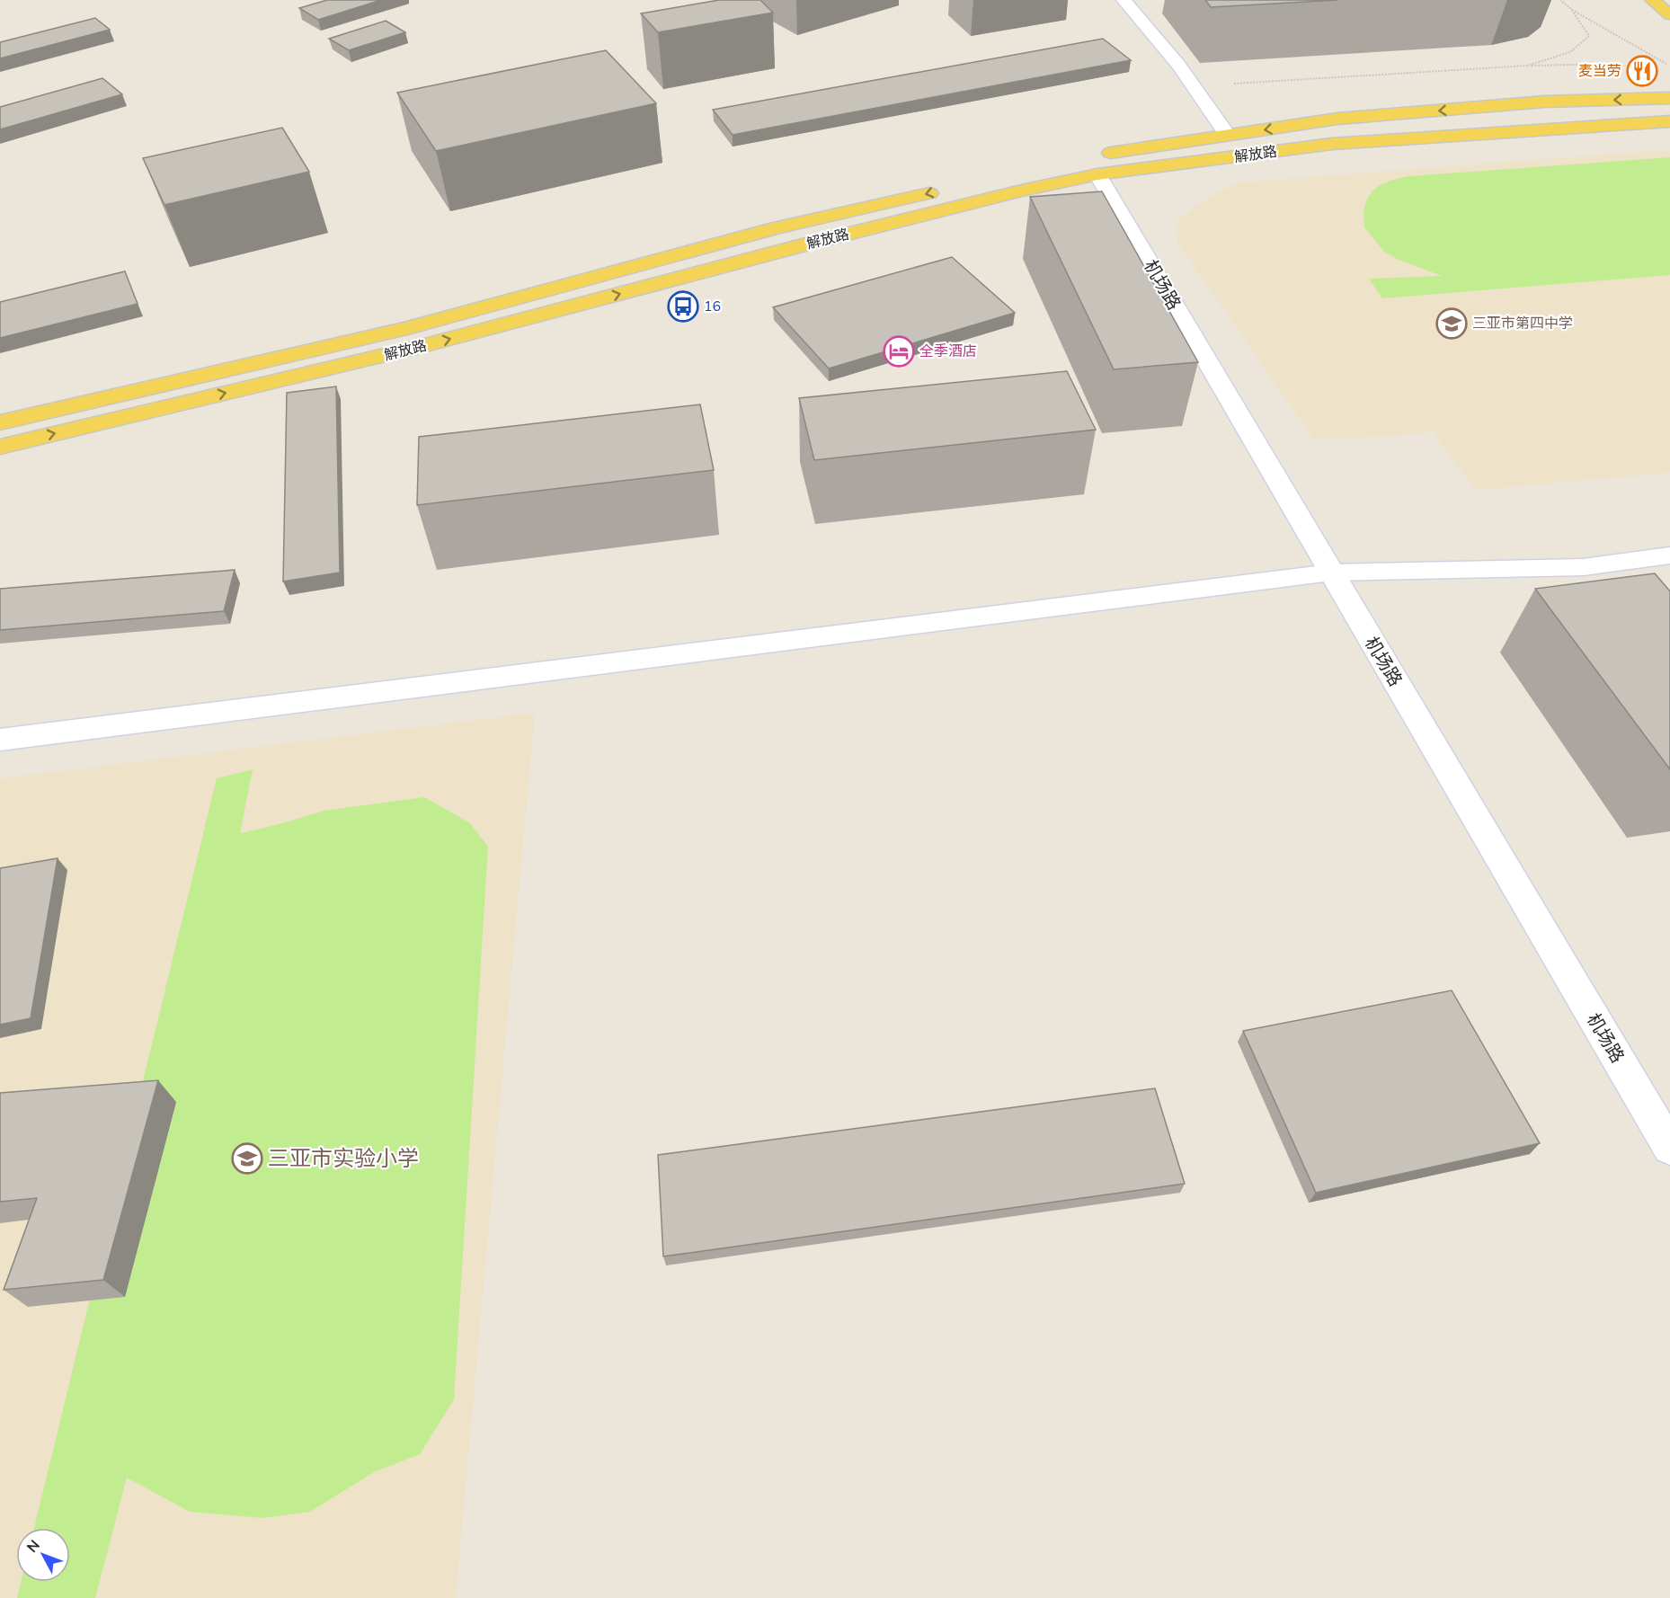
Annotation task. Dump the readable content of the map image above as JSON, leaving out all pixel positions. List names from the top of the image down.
{
  "streets": {
    "main road": ["解放路"],
    "street": ["机场路"]
  },
  "crossings": [
    ["解放路", "机场路"]
  ],
  "places": {
    "restaurant": ["麦当劳"],
    "bus stop": ["16"],
    "school or university": ["三亚市第四中学", "三亚市实验小学"],
    "hotel": ["全季酒店"]
  },
  "north": "top left"
}
